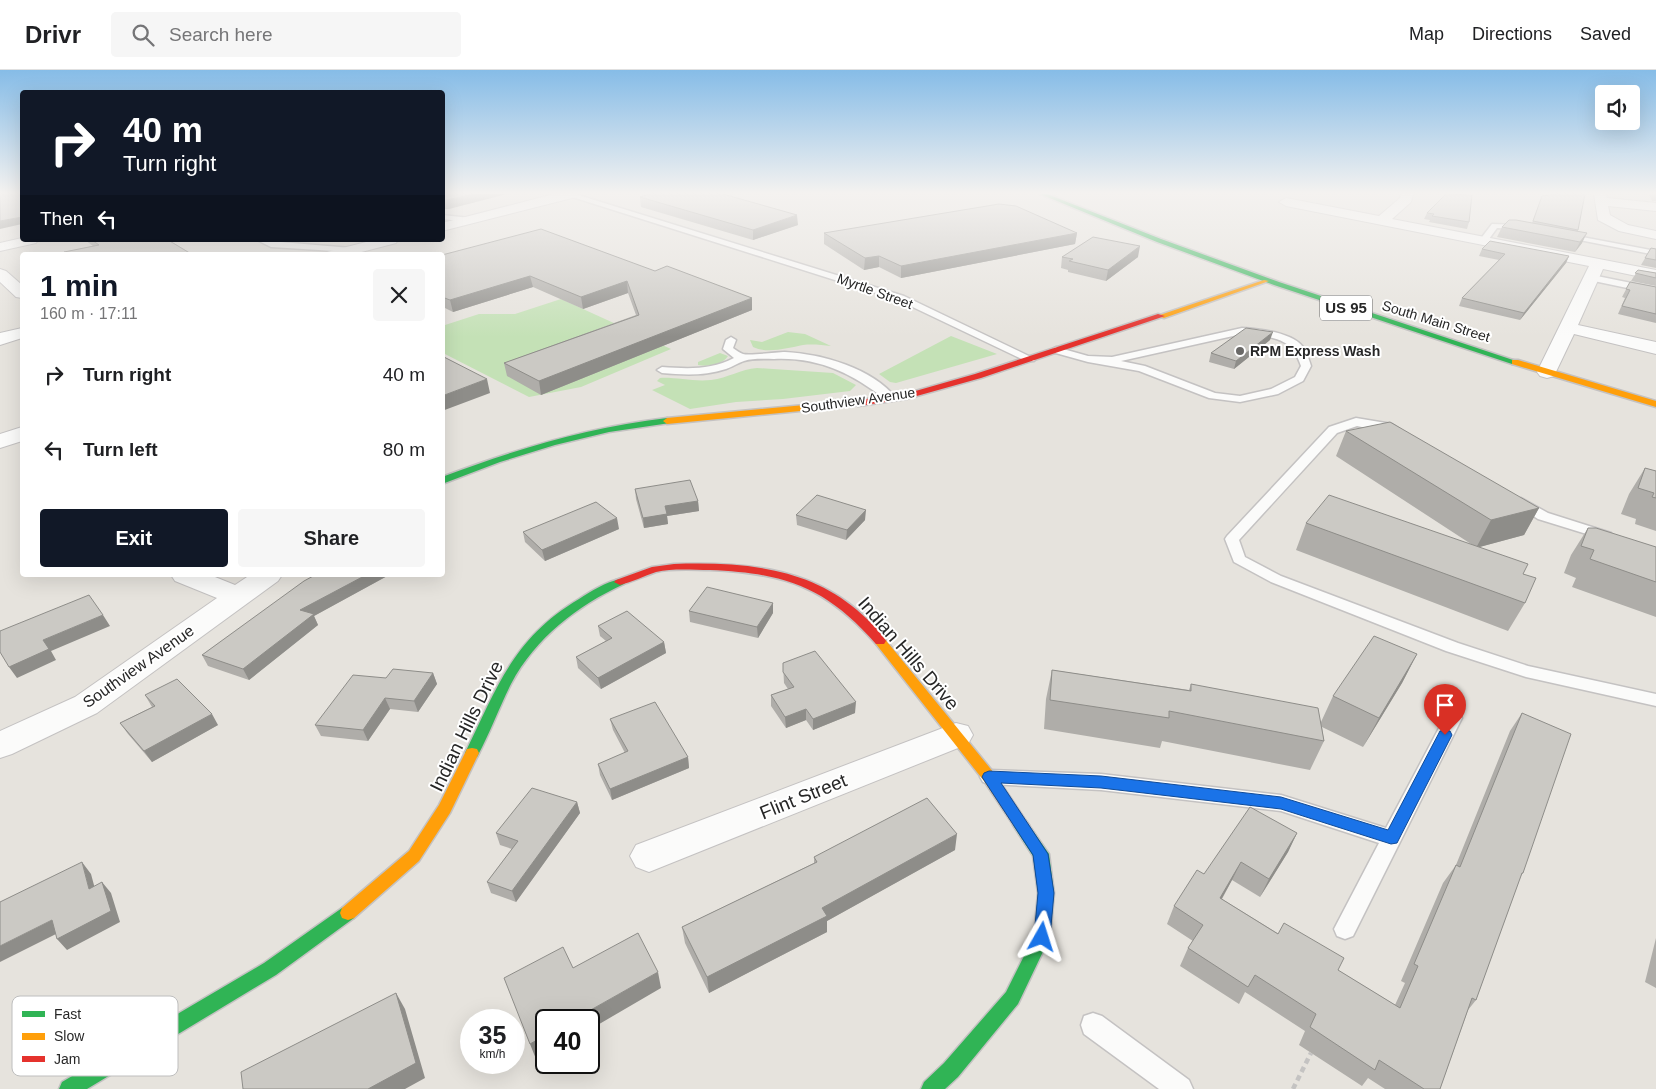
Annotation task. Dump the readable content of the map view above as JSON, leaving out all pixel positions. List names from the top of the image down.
{
  "streets": {
    "main road": [
      "US 95",
      "South Main Street",
      "Southview Avenue",
      "Indian Hills Drive"
    ],
    "street": ["Flint Street"],
    "lane": ["Myrtle Street"]
  },
  "crossings": [
    ["Myrtle Street", "Southview Avenue"],
    ["South Main Street", "Southview Avenue"],
    ["Indian Hills Drive", "Flint Street"]
  ],
  "places": ["RPM Express Wash"],
  "legend": ["Fast", "Slow", "Jam"],
  "page": {
    "header": "Drivr",
    "search": "Search here",
    "nav": ["Map", "Directions", "Saved"],
    "turn": ["40 m", "Turn right"],
    "then": "Then",
    "heading": ["1 min", "160 m · 17:11"],
    "list": [
      {
        "name": "Turn right",
        "value": "40 m"
      },
      {
        "name": "Turn left",
        "value": "80 m"
      }
    ],
    "buttons": ["Exit", "Share"],
    "speed": "35 km/h",
    "limit": "40"
  }
}
